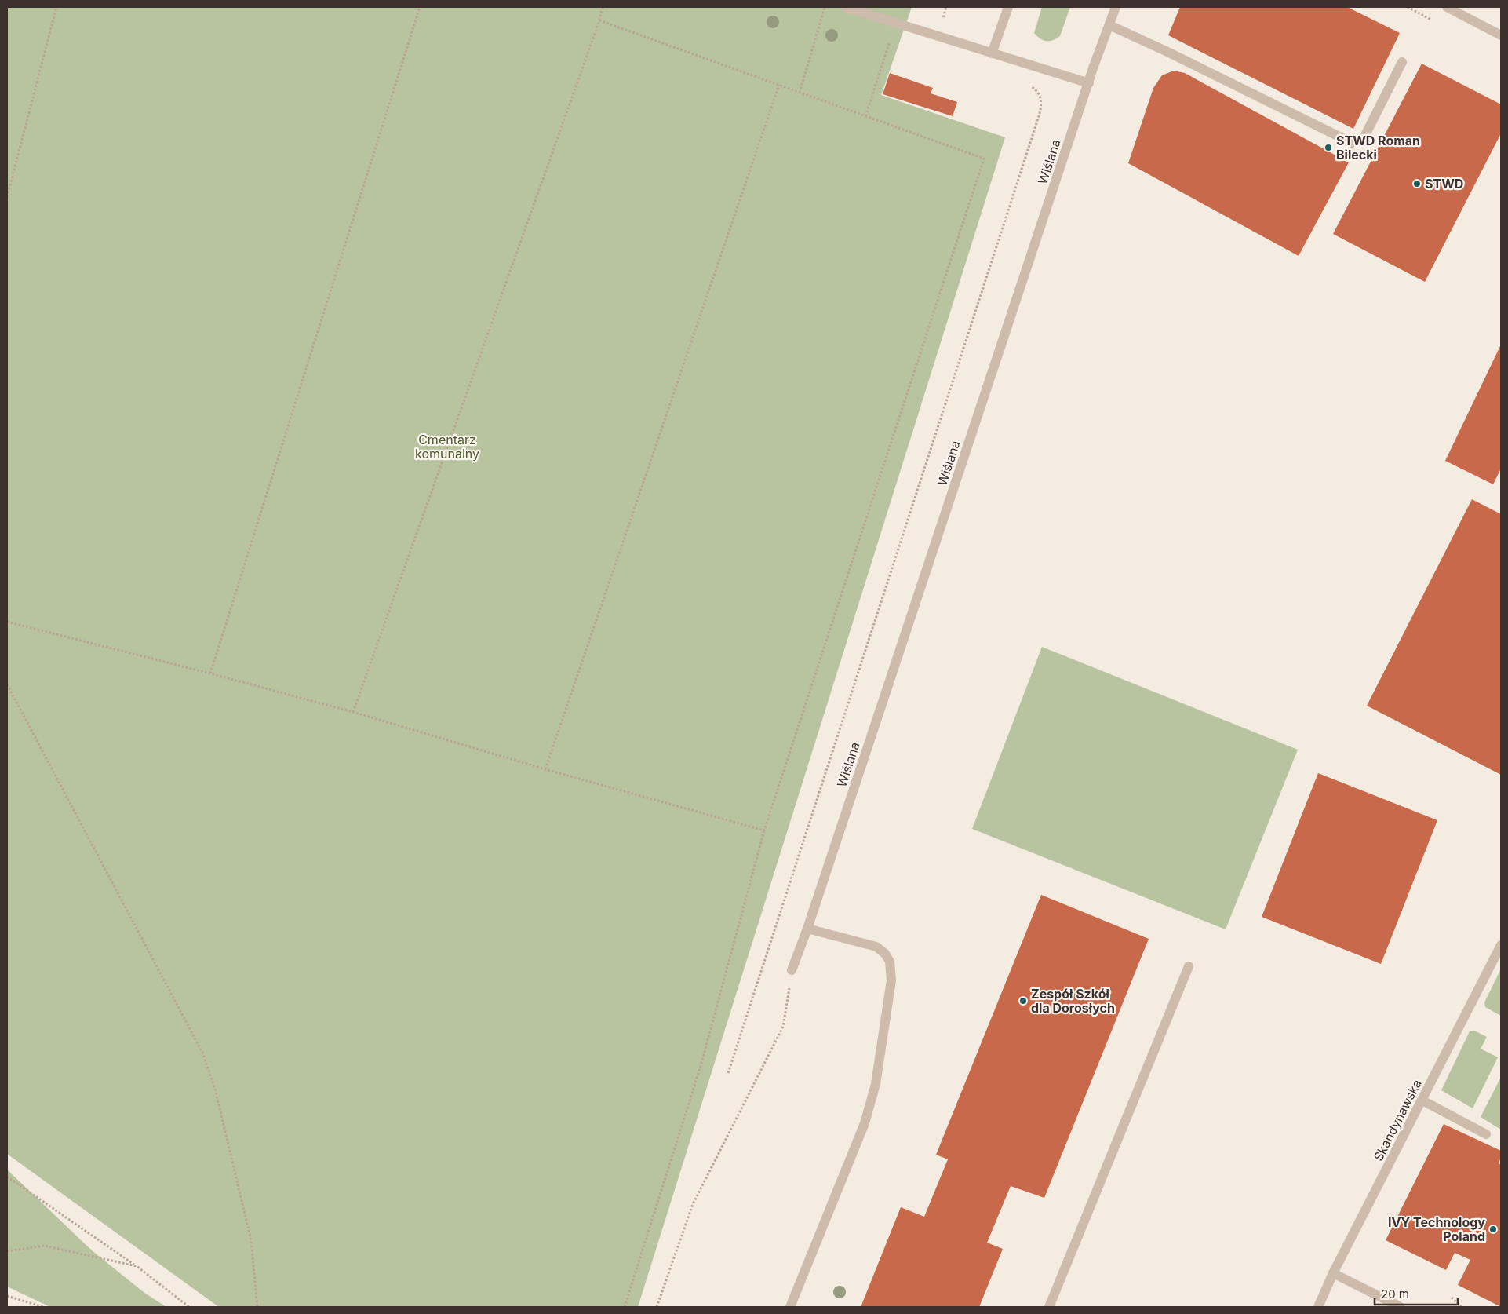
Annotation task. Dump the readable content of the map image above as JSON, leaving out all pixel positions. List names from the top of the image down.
{
  "streets": {
    "street": ["Wiślana", "Skandynawska"]
  },
  "parks": ["Cmentarz komunalny"],
  "places": [
    "STWD Roman Bilecki",
    "STWD",
    "Zespół Szkół dla Dorosłych",
    "IVY Technology Poland"
  ],
  "scale_bar": "20 m"
}
